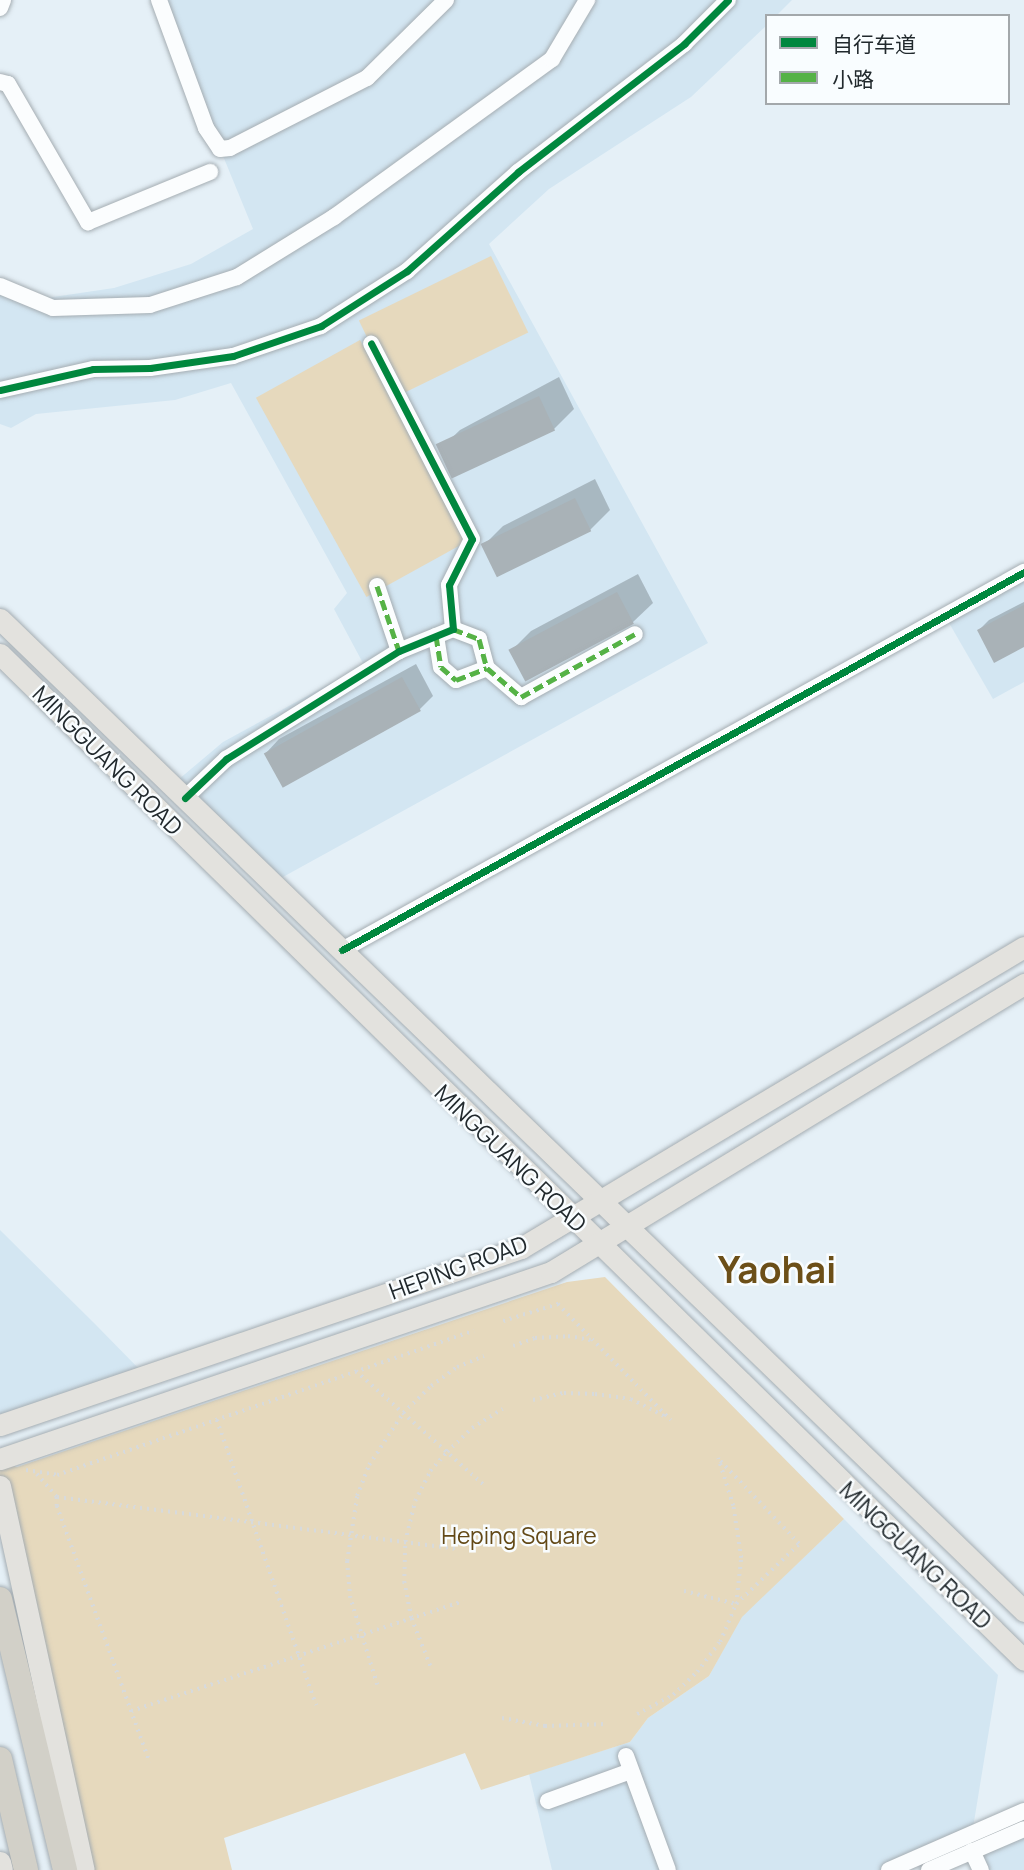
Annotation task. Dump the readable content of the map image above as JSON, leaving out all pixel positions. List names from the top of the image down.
{
  "streets": {
    "main road": ["MINGGUANG ROAD", "HEPING ROAD"]
  },
  "crossings": [
    ["MINGGUANG ROAD", "HEPING ROAD"]
  ],
  "districts": ["Yaohai"],
  "parks": ["Heping Square"],
  "legend": ["自行车道", "小路"]
}
